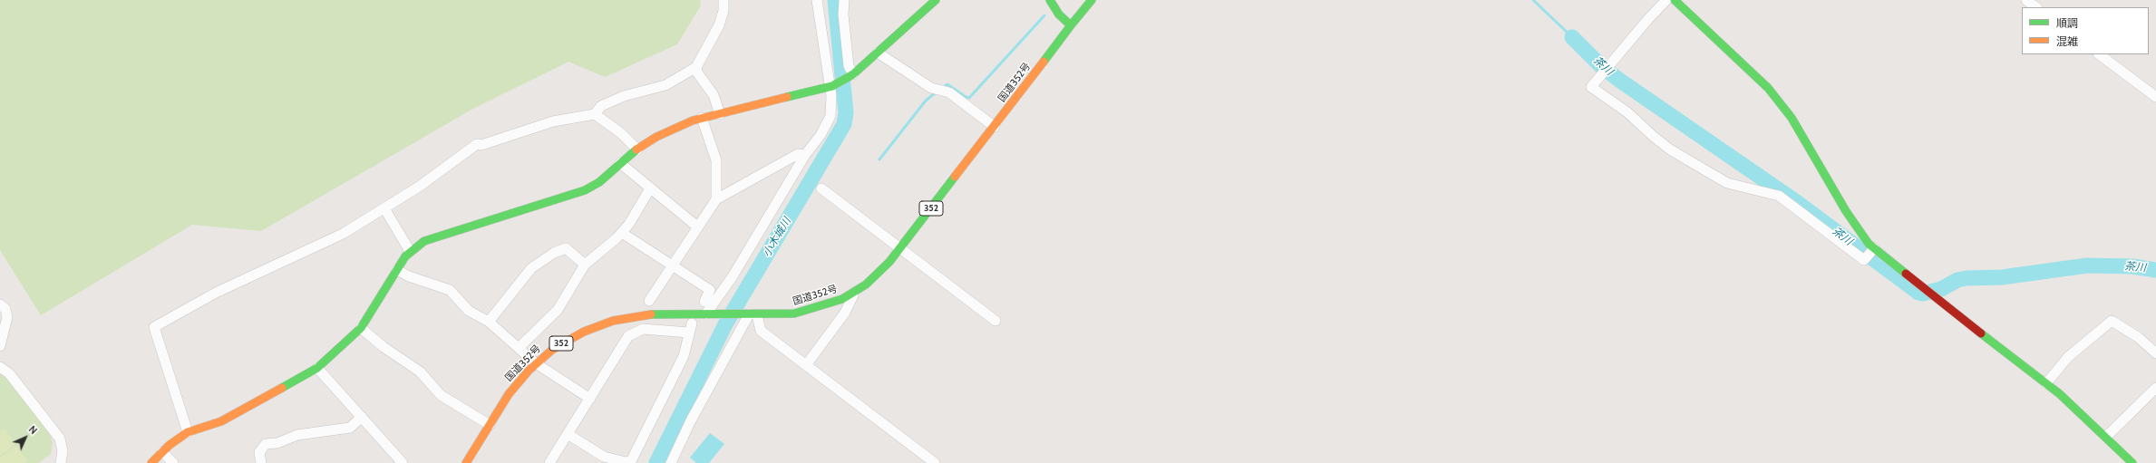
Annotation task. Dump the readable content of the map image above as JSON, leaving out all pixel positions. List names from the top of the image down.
{
  "streets": {
    "main road": ["国道352号", "352"]
  },
  "water": ["茶川", "小木城川"],
  "legend": ["順調", "混雑"],
  "north": "top right"
}
